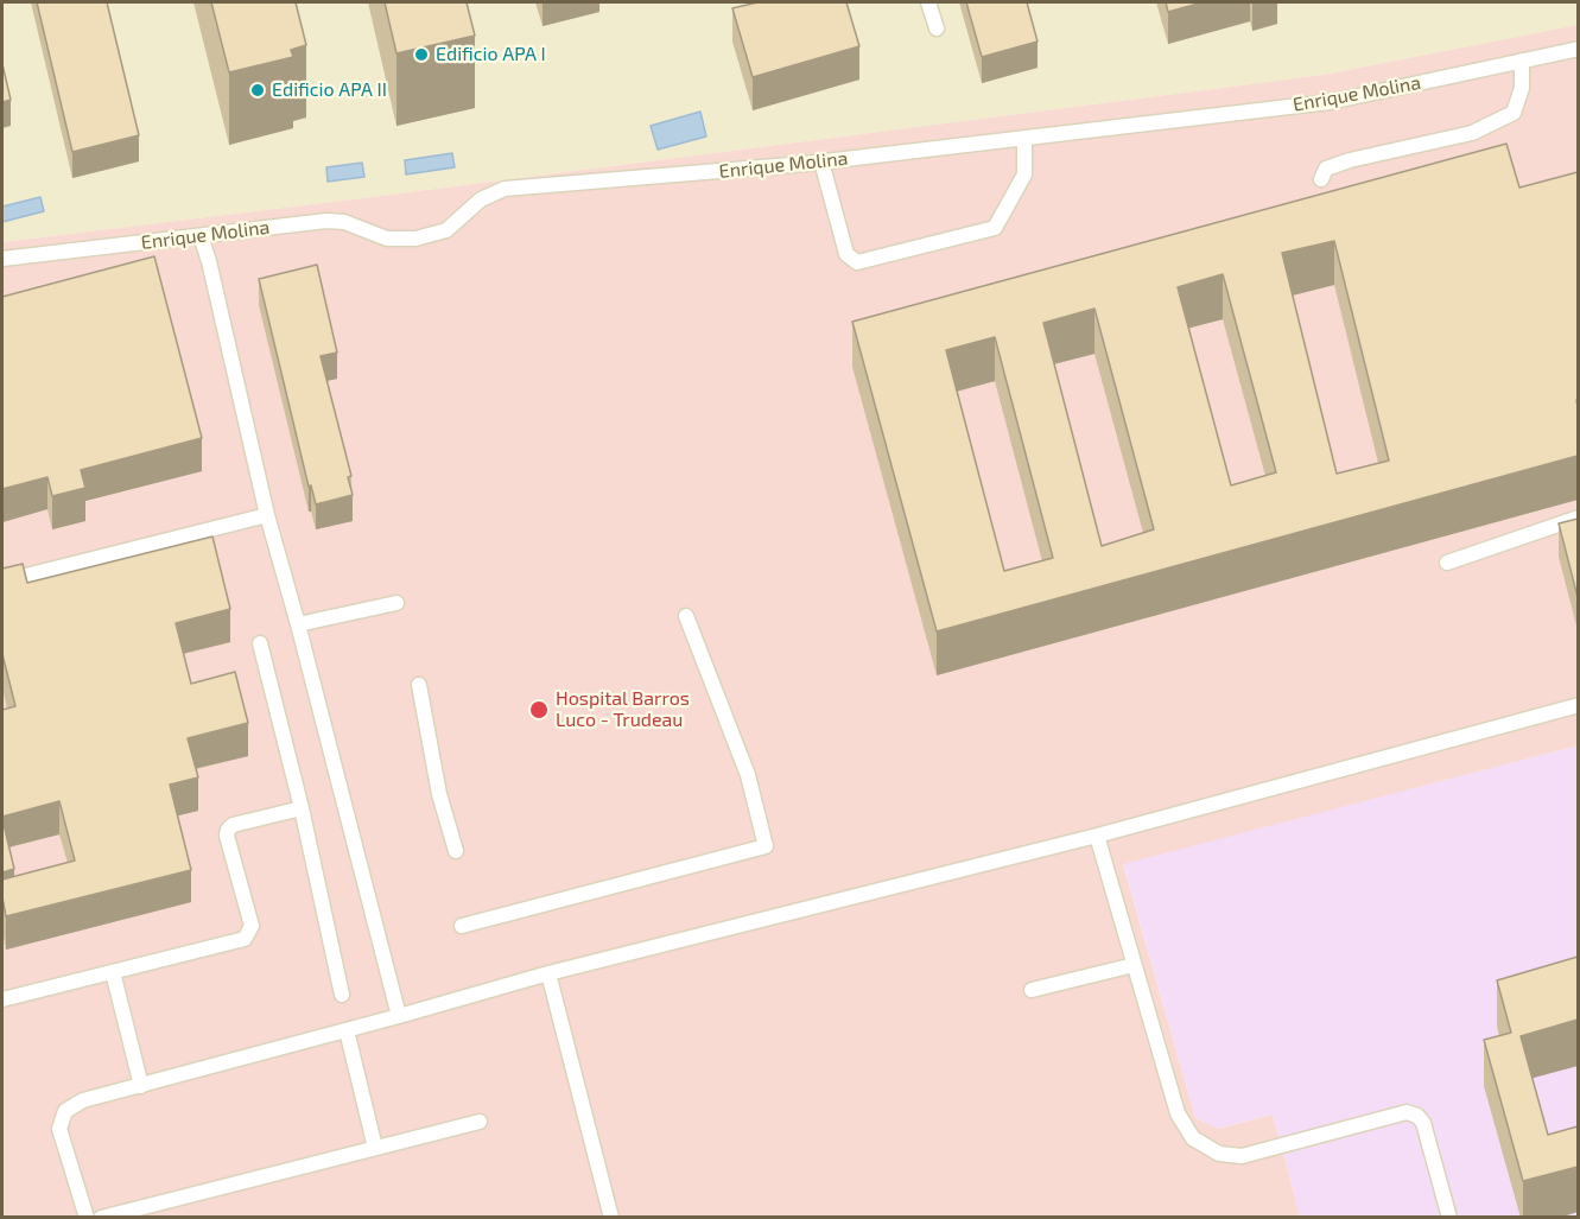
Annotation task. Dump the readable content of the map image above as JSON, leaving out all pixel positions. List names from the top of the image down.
{
  "streets": {
    "lane": ["Enrique Molina"]
  },
  "places": ["Edificio APA I", "Edificio APA II", "Hospital Barros Luco - Trudeau"]
}
